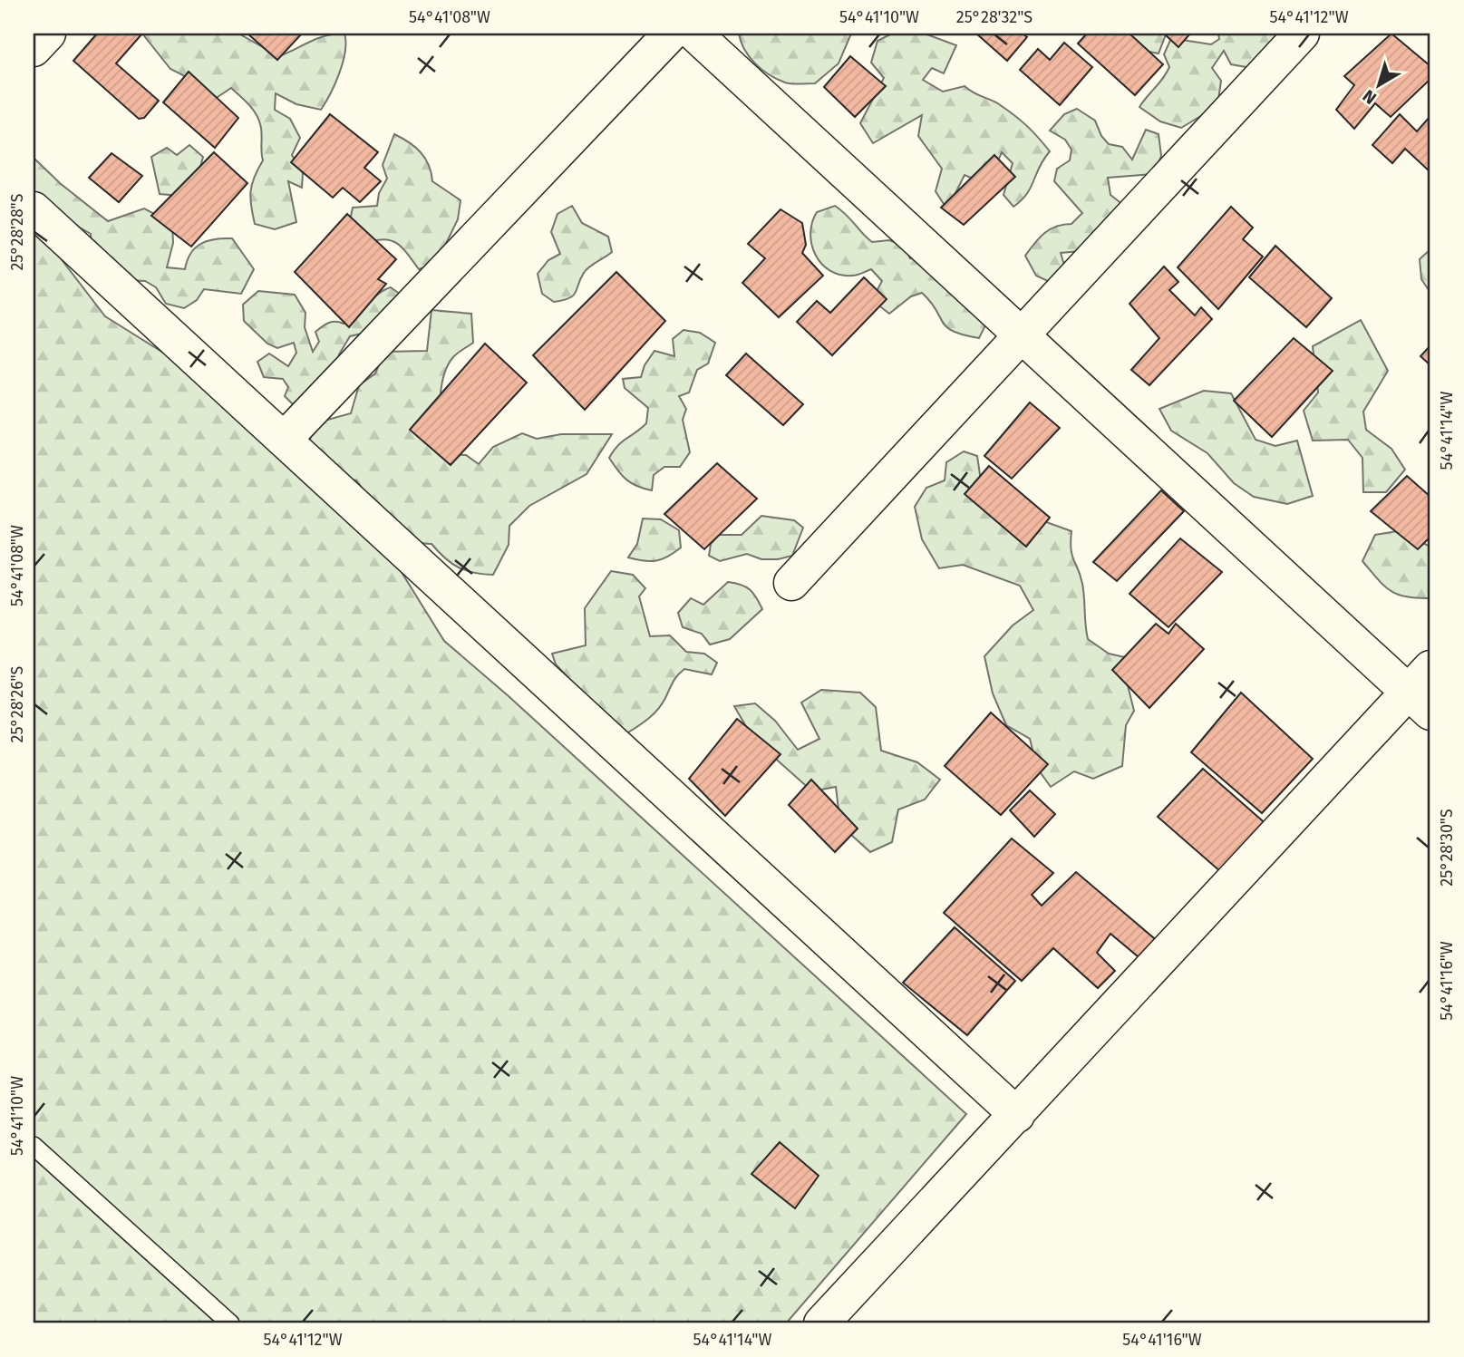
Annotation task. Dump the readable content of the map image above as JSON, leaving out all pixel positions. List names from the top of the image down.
{
  "north": "bottom left",
  "coordinates": [
    "54°41'08\"W",
    "54°41'10\"W",
    "25°28'32\"S",
    "54°41'12\"W",
    "25°28'28\"S",
    "54°41'14\"W",
    "25°28'26\"S",
    "25°28'30\"S",
    "54°41'16\"W"
  ]
}
